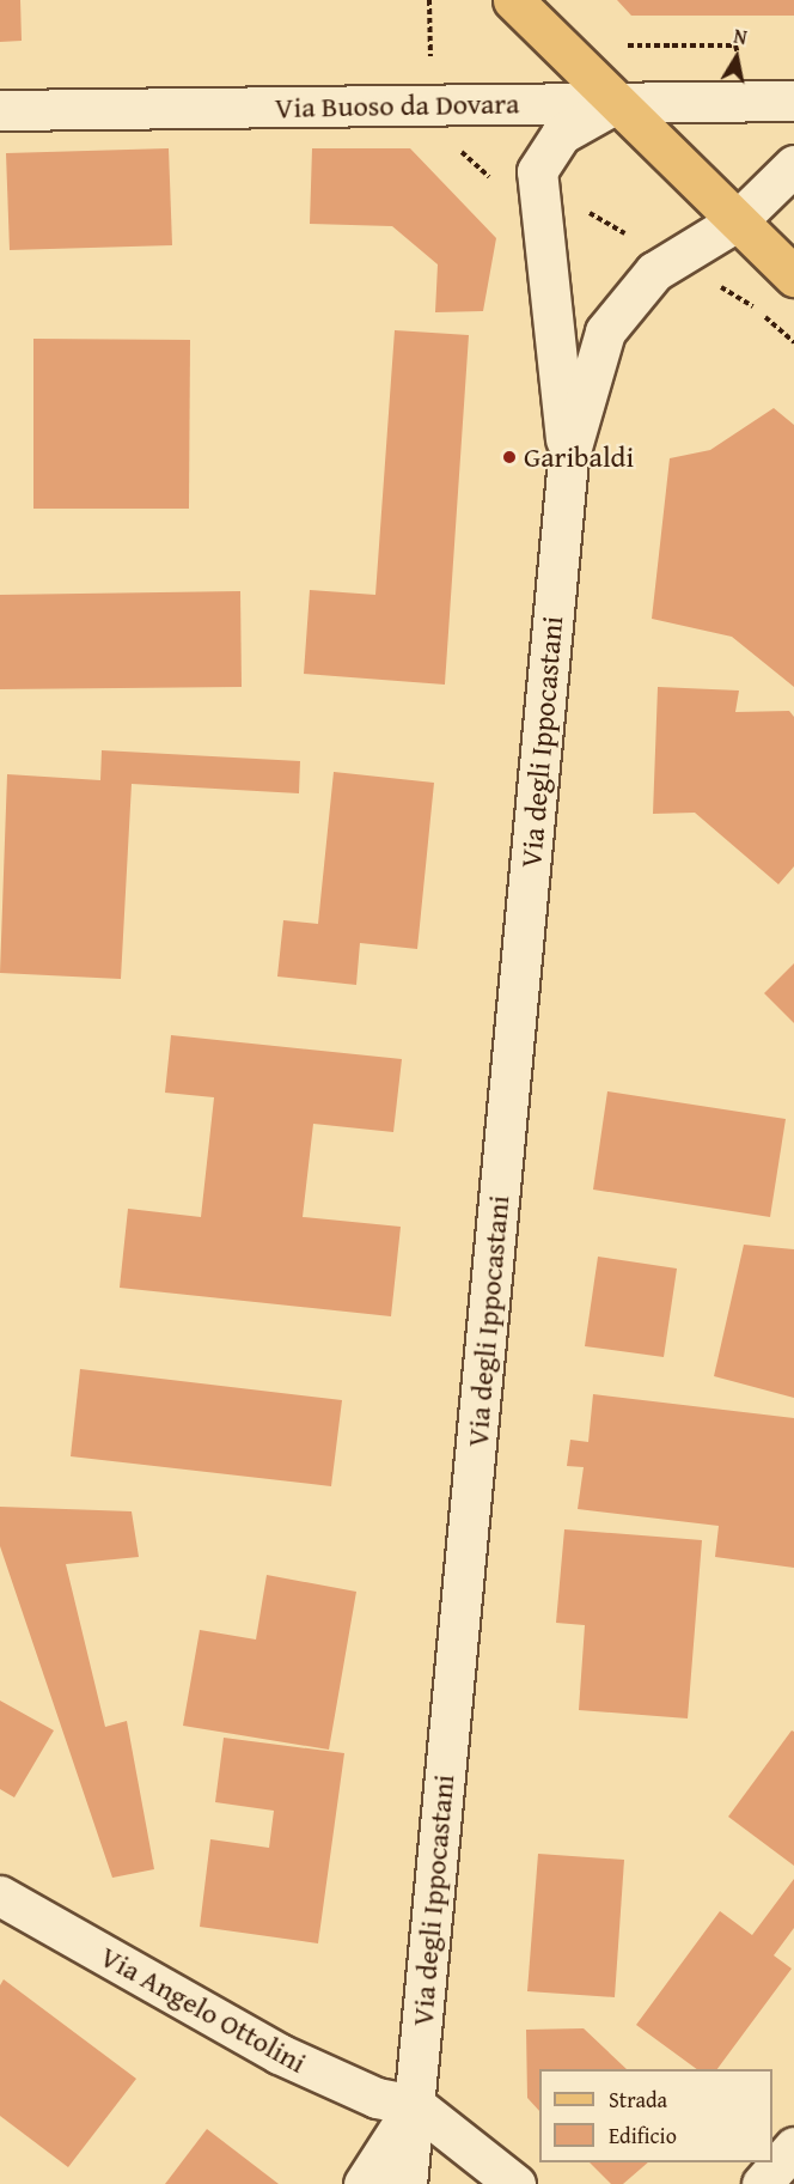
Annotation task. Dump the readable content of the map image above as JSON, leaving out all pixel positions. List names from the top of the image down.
{
  "streets": {
    "street": ["Via Buoso da Dovara", "Via degli Ippocastani", "Via Angelo Ottolini"]
  },
  "crossings": [
    ["Via Buoso da Dovara", "Via degli Ippocastani"],
    ["Via degli Ippocastani", "Via Angelo Ottolini"]
  ],
  "places": ["Garibaldi"],
  "legend": ["Strada", "Edificio"],
  "north": "top"
}
